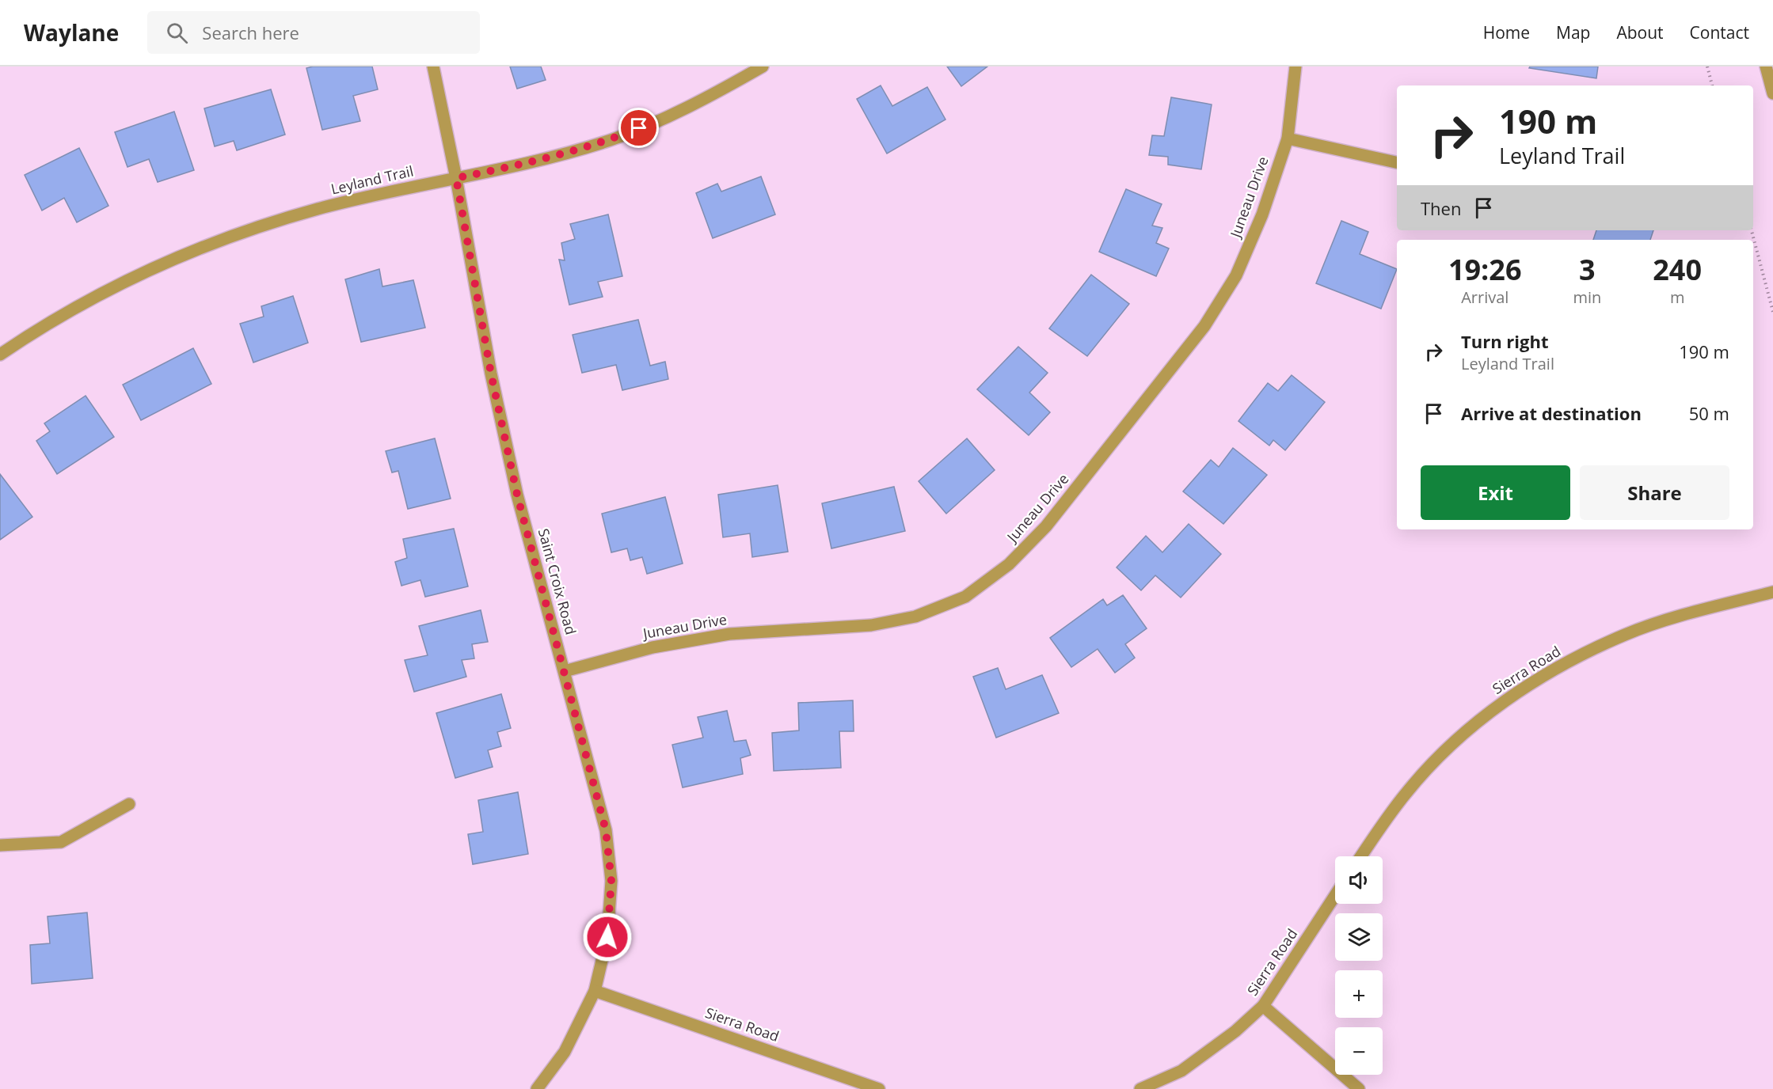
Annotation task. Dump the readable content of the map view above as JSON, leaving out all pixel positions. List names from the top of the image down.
{
  "streets": {
    "street": [
      "Leyland Trail",
      "Juneau Drive",
      "Saint Croix Road",
      "Sierra Road"
    ]
  },
  "crossings": [
    ["Leyland Trail", "Saint Croix Road"],
    ["Juneau Drive", "Saint Croix Road"],
    ["Saint Croix Road", "Sierra Road"]
  ],
  "page": {
    "header": "Waylane",
    "search": "Search here",
    "nav": [
      "Home",
      "Map",
      "About",
      "Contact"
    ],
    "turn": ["190 m", "Leyland Trail"],
    "then": "Then",
    "eta": [
      "19:26",
      "Arrival",
      "3",
      "min",
      "240",
      "m"
    ],
    "list": [
      {
        "name": "Turn right",
        "note": "Leyland Trail",
        "value": "190 m"
      },
      {
        "name": "Arrive at destination",
        "value": "50 m"
      }
    ],
    "buttons": ["Exit", "Share"],
    "map_buttons": ["+", "−"]
  }
}
